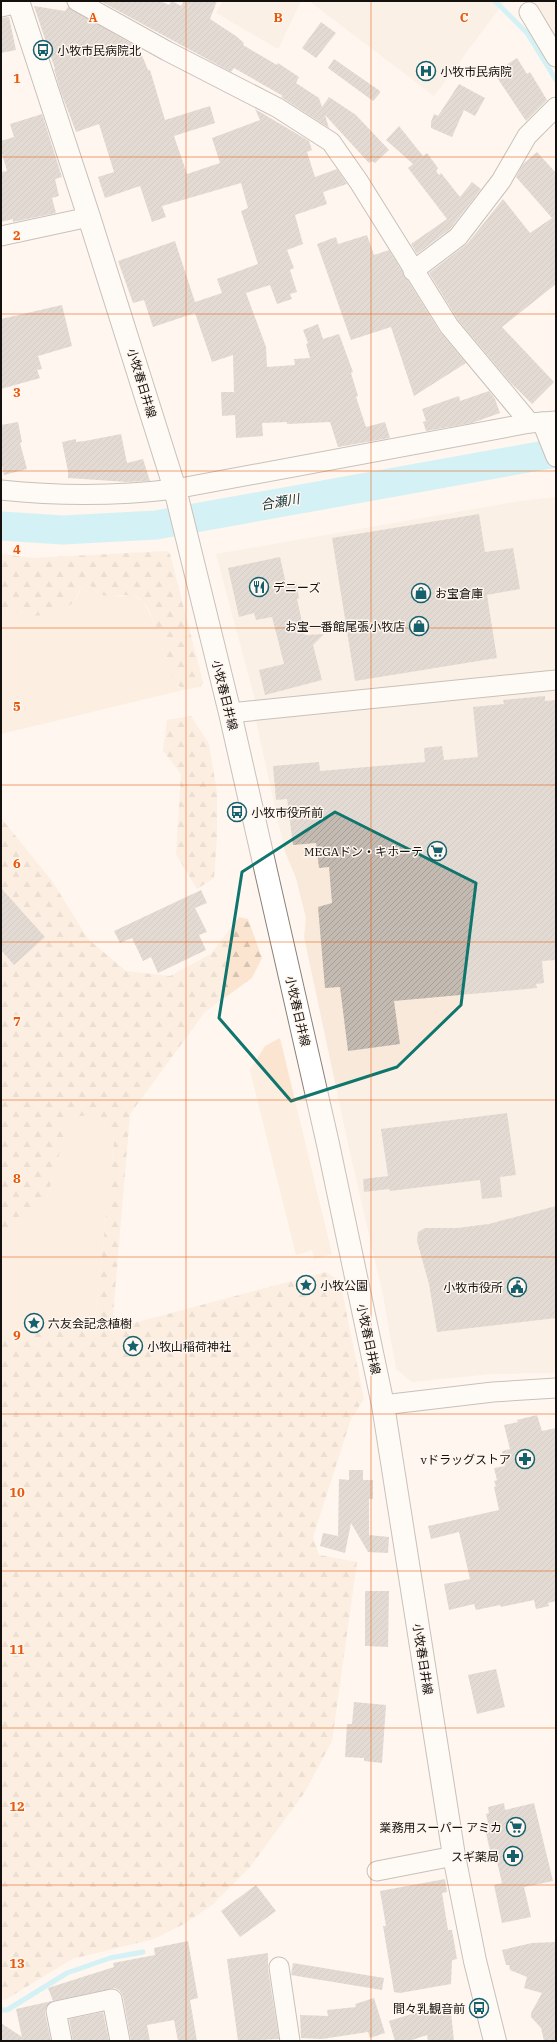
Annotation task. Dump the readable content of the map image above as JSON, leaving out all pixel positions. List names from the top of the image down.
{
  "streets": {
    "main road": ["小牧春日井線"]
  },
  "water": ["合瀬川"],
  "places": {
    "bus stop": ["小牧市民病院北", "小牧市役所前", "間々乳観音前"],
    "hospital": ["小牧市民病院"],
    "restaurant": ["デニーズ"],
    "shop": ["お宝倉庫", "お宝一番館尾張小牧店"],
    "supermarket": ["MEGAドン・キホーテ", "業務用スーパー アミカ"],
    "place": ["小牧公園", "六友会記念植樹", "小牧山稲荷神社"],
    "public building": ["小牧市役所"],
    "pharmacy": ["vドラッグストア", "スギ薬局"]
  },
  "grid": {
    "columns": ["A", "B", "C"],
    "rows": [
      "1",
      "2",
      "3",
      "4",
      "5",
      "6",
      "7",
      "8",
      "9",
      "10",
      "11",
      "12",
      "13"
    ]
  }
}
